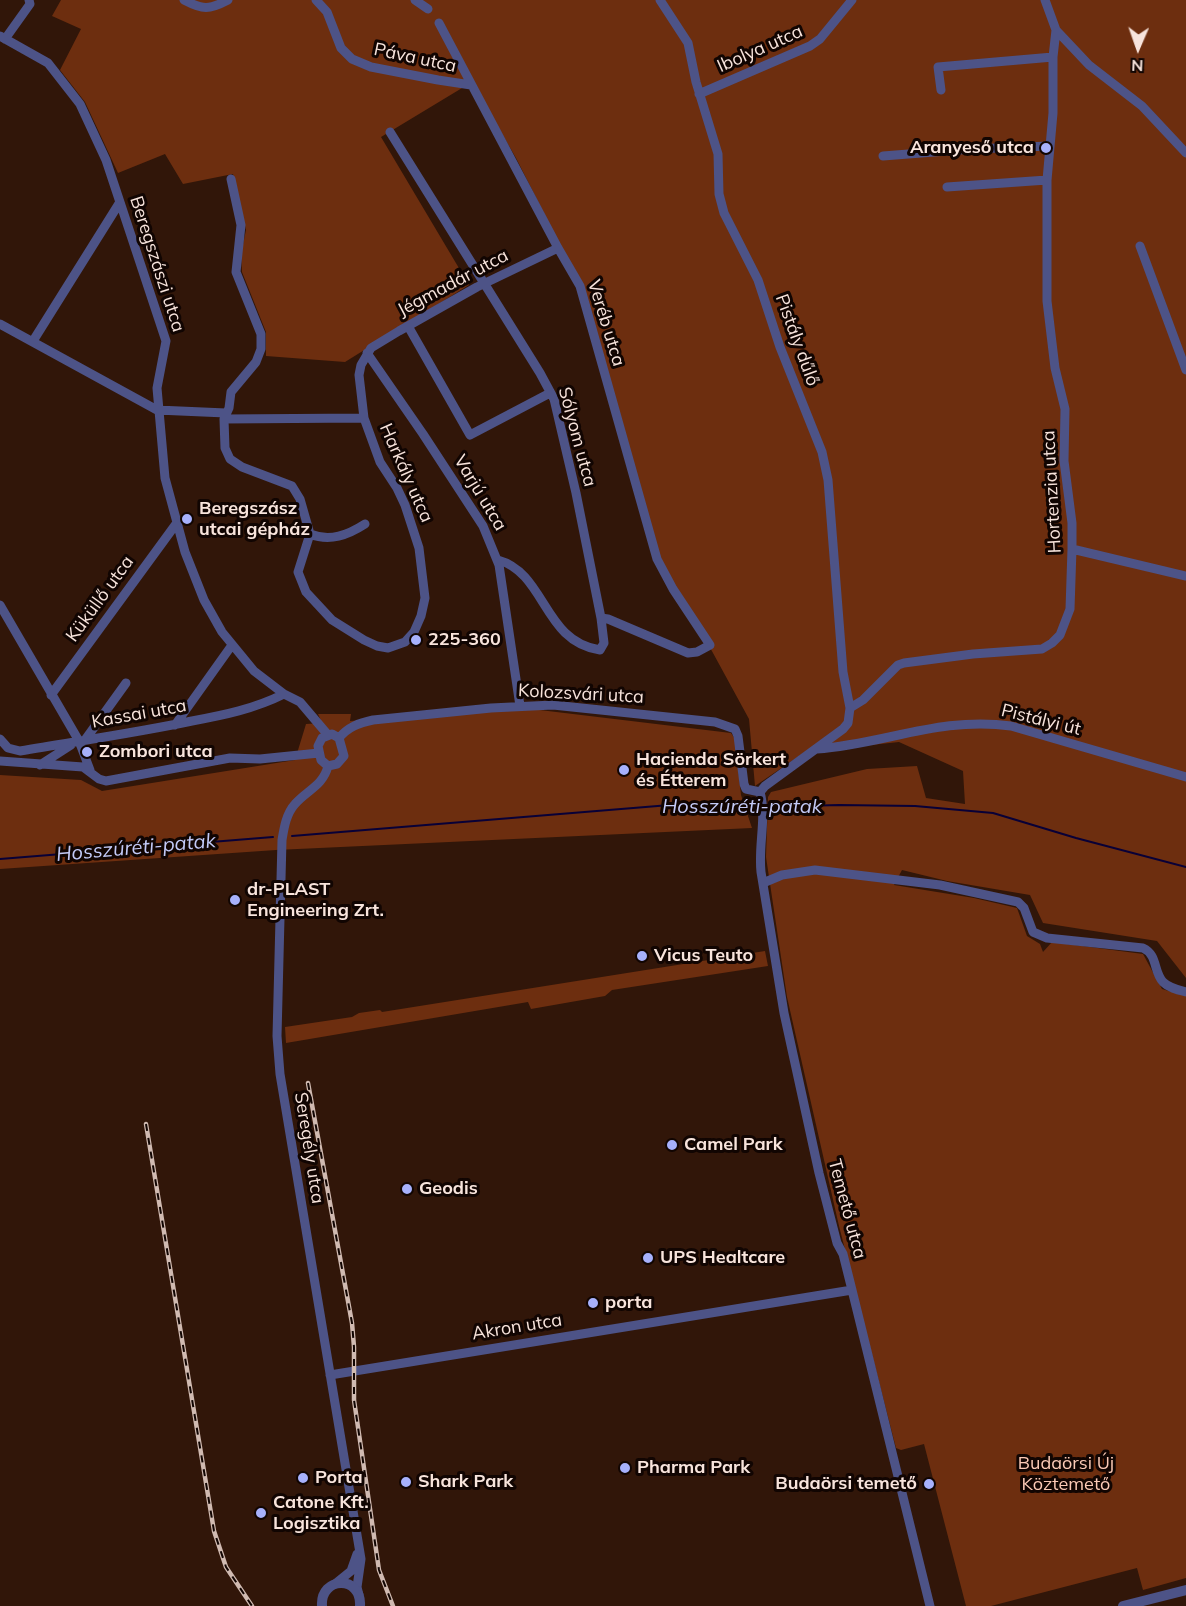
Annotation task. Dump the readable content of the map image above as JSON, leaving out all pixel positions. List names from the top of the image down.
{
  "streets": {
    "street": [
      "Ibolya utca",
      "Páva utca",
      "Beregszászi utca",
      "Jégmadár utca",
      "Veréb utca",
      "Pistály dűlő",
      "Sólyom utca",
      "Harkály utca",
      "Hortenzia utca",
      "Varjú utca",
      "Küküllő utca",
      "Kolozsvári utca",
      "Kassai utca",
      "Pistályi út",
      "Seregély utca",
      "Temető utca",
      "Akron utca"
    ]
  },
  "crossings": [
    ["Ibolya utca", "Pistály dűlő"],
    ["Páva utca", "Veréb utca"],
    ["Beregszászi utca", "Küküllő utca"],
    ["Beregszászi utca", "Kolozsvári utca"],
    ["Beregszászi utca", "Kassai utca"],
    ["Beregszászi utca", "Seregély utca"],
    ["Jégmadár utca", "Veréb utca"],
    ["Jégmadár utca", "Sólyom utca"],
    ["Jégmadár utca", "Harkály utca"],
    ["Jégmadár utca", "Varjú utca"],
    ["Veréb utca", "Sólyom utca"],
    ["Pistály dűlő", "Hortenzia utca"],
    ["Sólyom utca", "Varjú utca"],
    ["Harkály utca", "Varjú utca"],
    ["Varjú utca", "Kolozsvári utca"],
    ["Kolozsvári utca", "Seregély utca"],
    ["Kolozsvári utca", "Temető utca"],
    ["Seregély utca", "Akron utca"],
    ["Temető utca", "Akron utca"]
  ],
  "water": ["Hosszúréti-patak"],
  "parks": ["Budaörsi Új Köztemető"],
  "places": [
    "Aranyeső utca",
    "Beregszász utcai gépház",
    "225-360",
    "Zombori utca",
    "Hacienda Sörkert és Étterem",
    "dr-PLAST Engineering Zrt.",
    "Vicus Teuto",
    "Camel Park",
    "Geodis",
    "UPS Healtcare",
    "porta",
    "Pharma Park",
    "Porta",
    "Shark Park",
    "Budaörsi temető",
    "Catone Kft. Logisztika"
  ],
  "north": "bottom"
}
